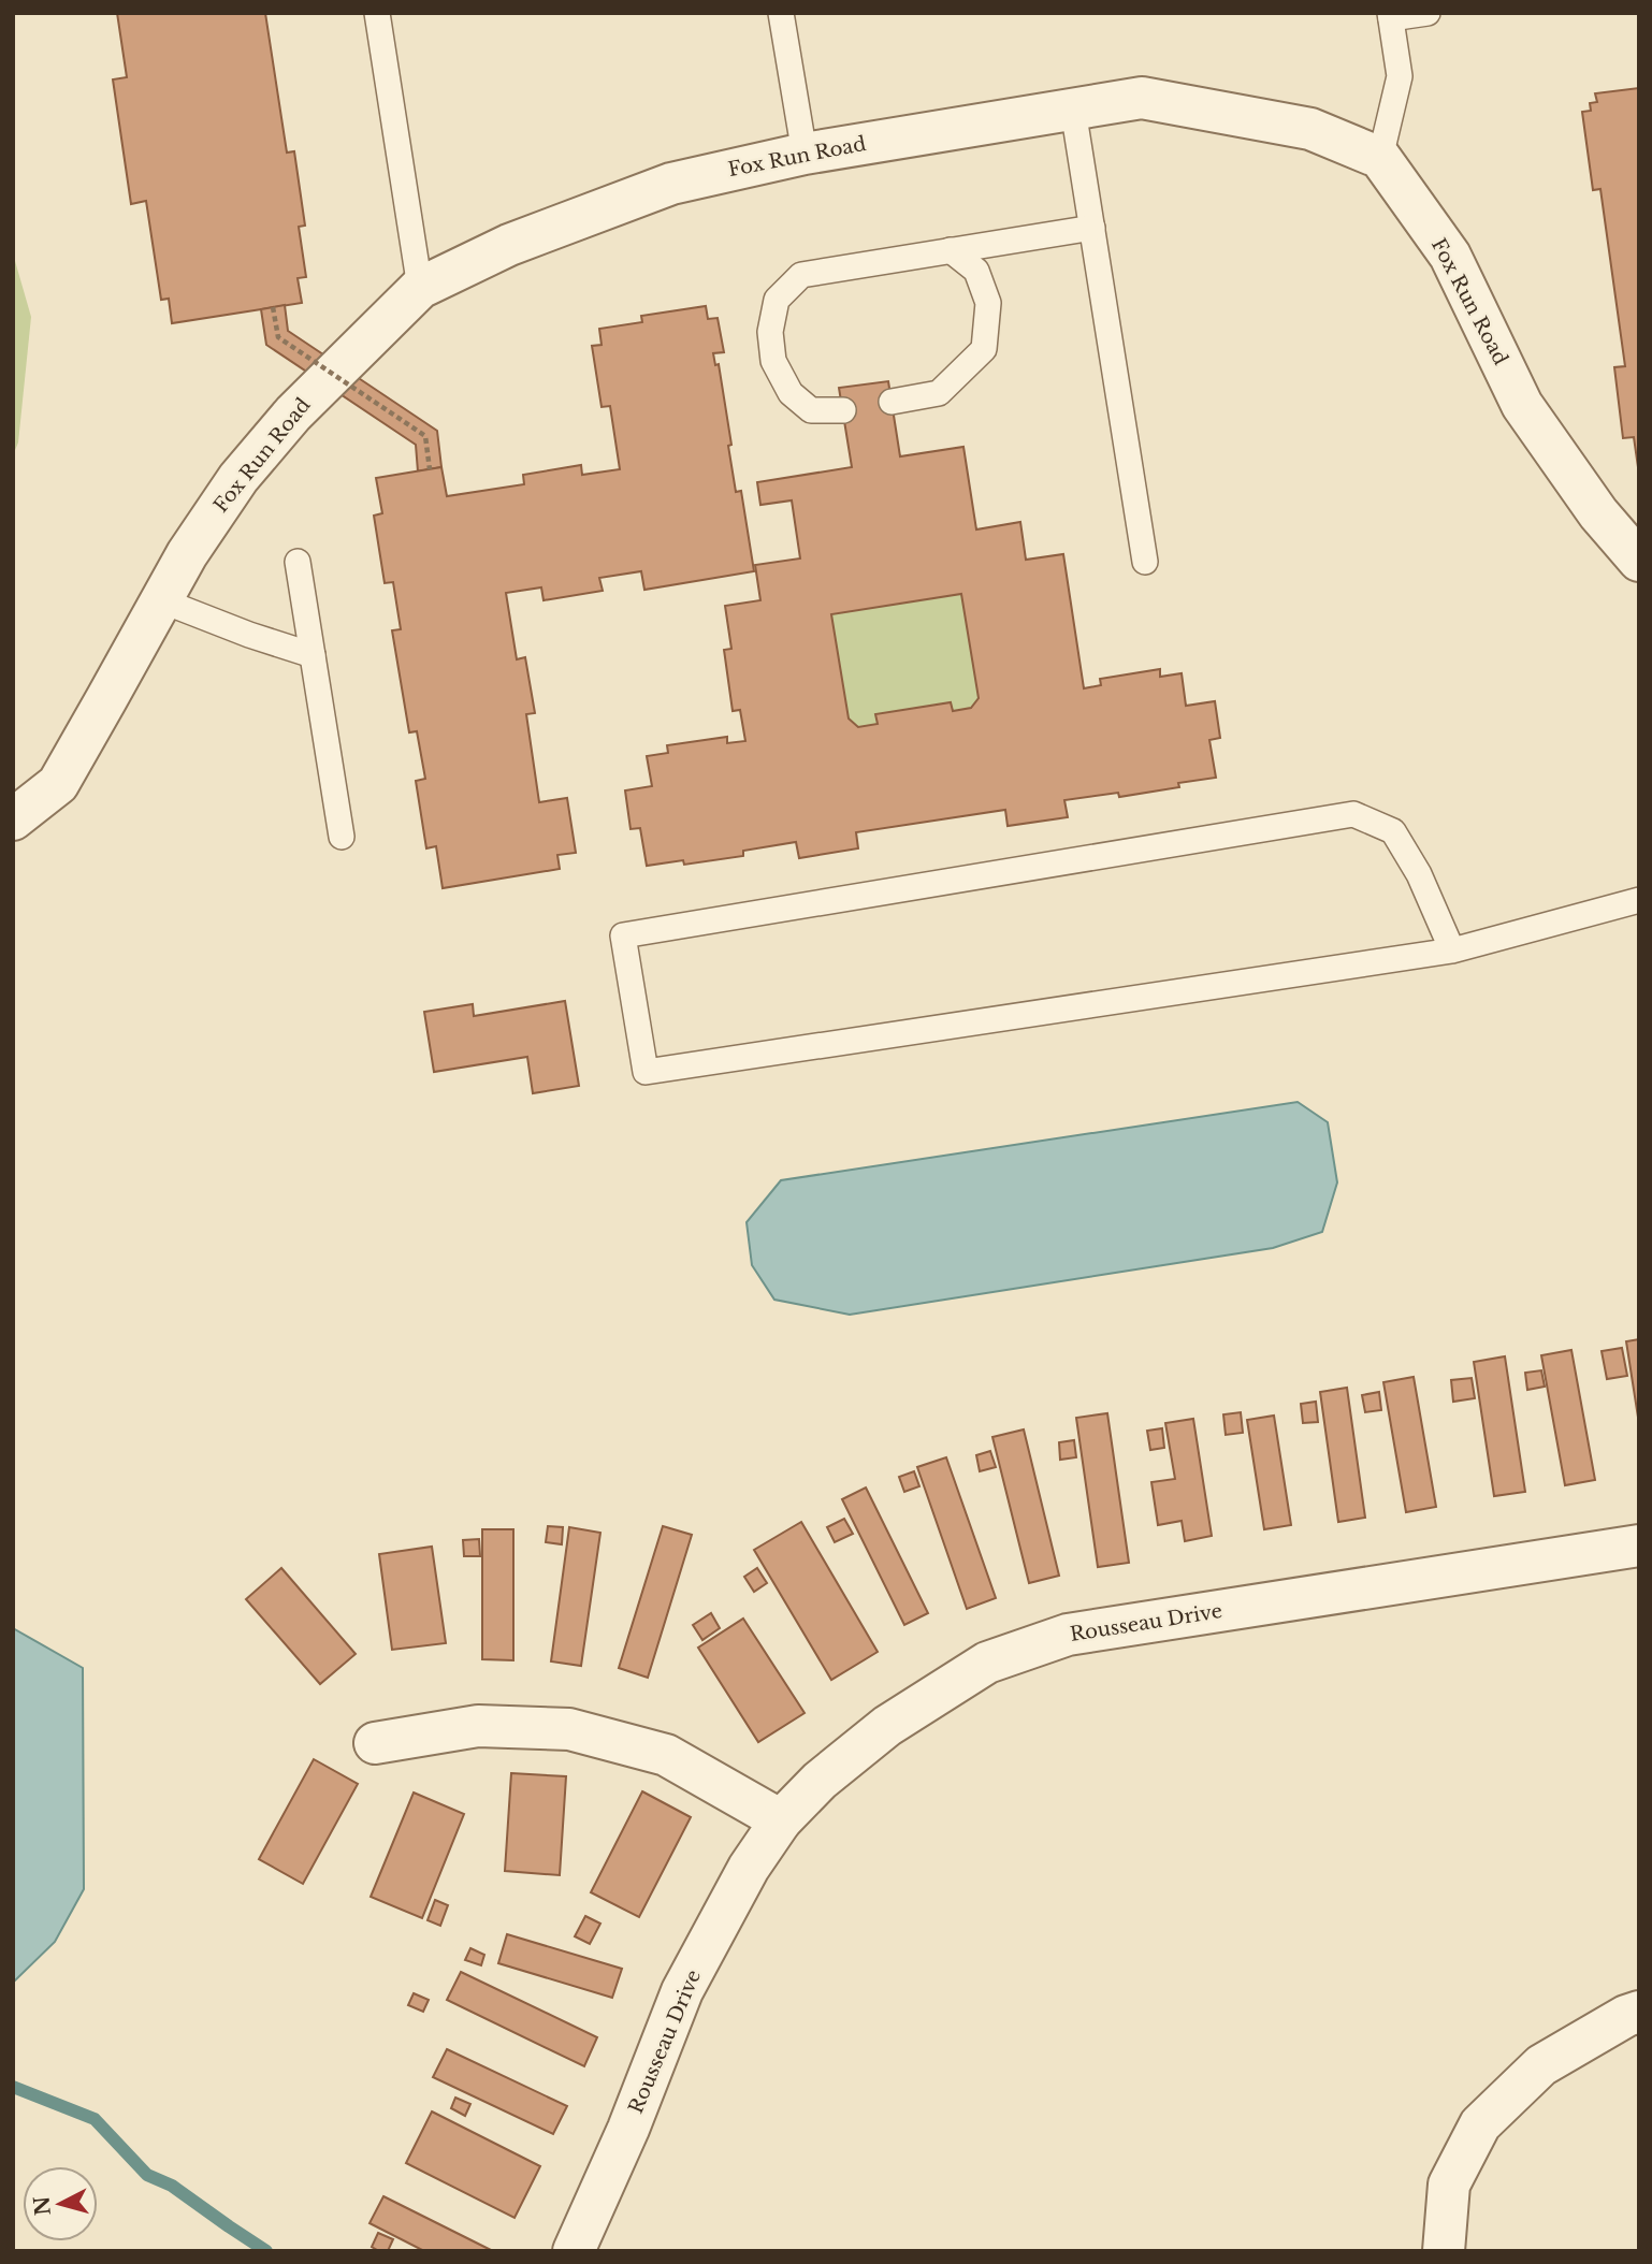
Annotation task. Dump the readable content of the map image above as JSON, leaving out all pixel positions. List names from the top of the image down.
{
  "streets": {
    "street": ["Fox Run Road", "Rousseau Drive"]
  },
  "north": "left"
}
